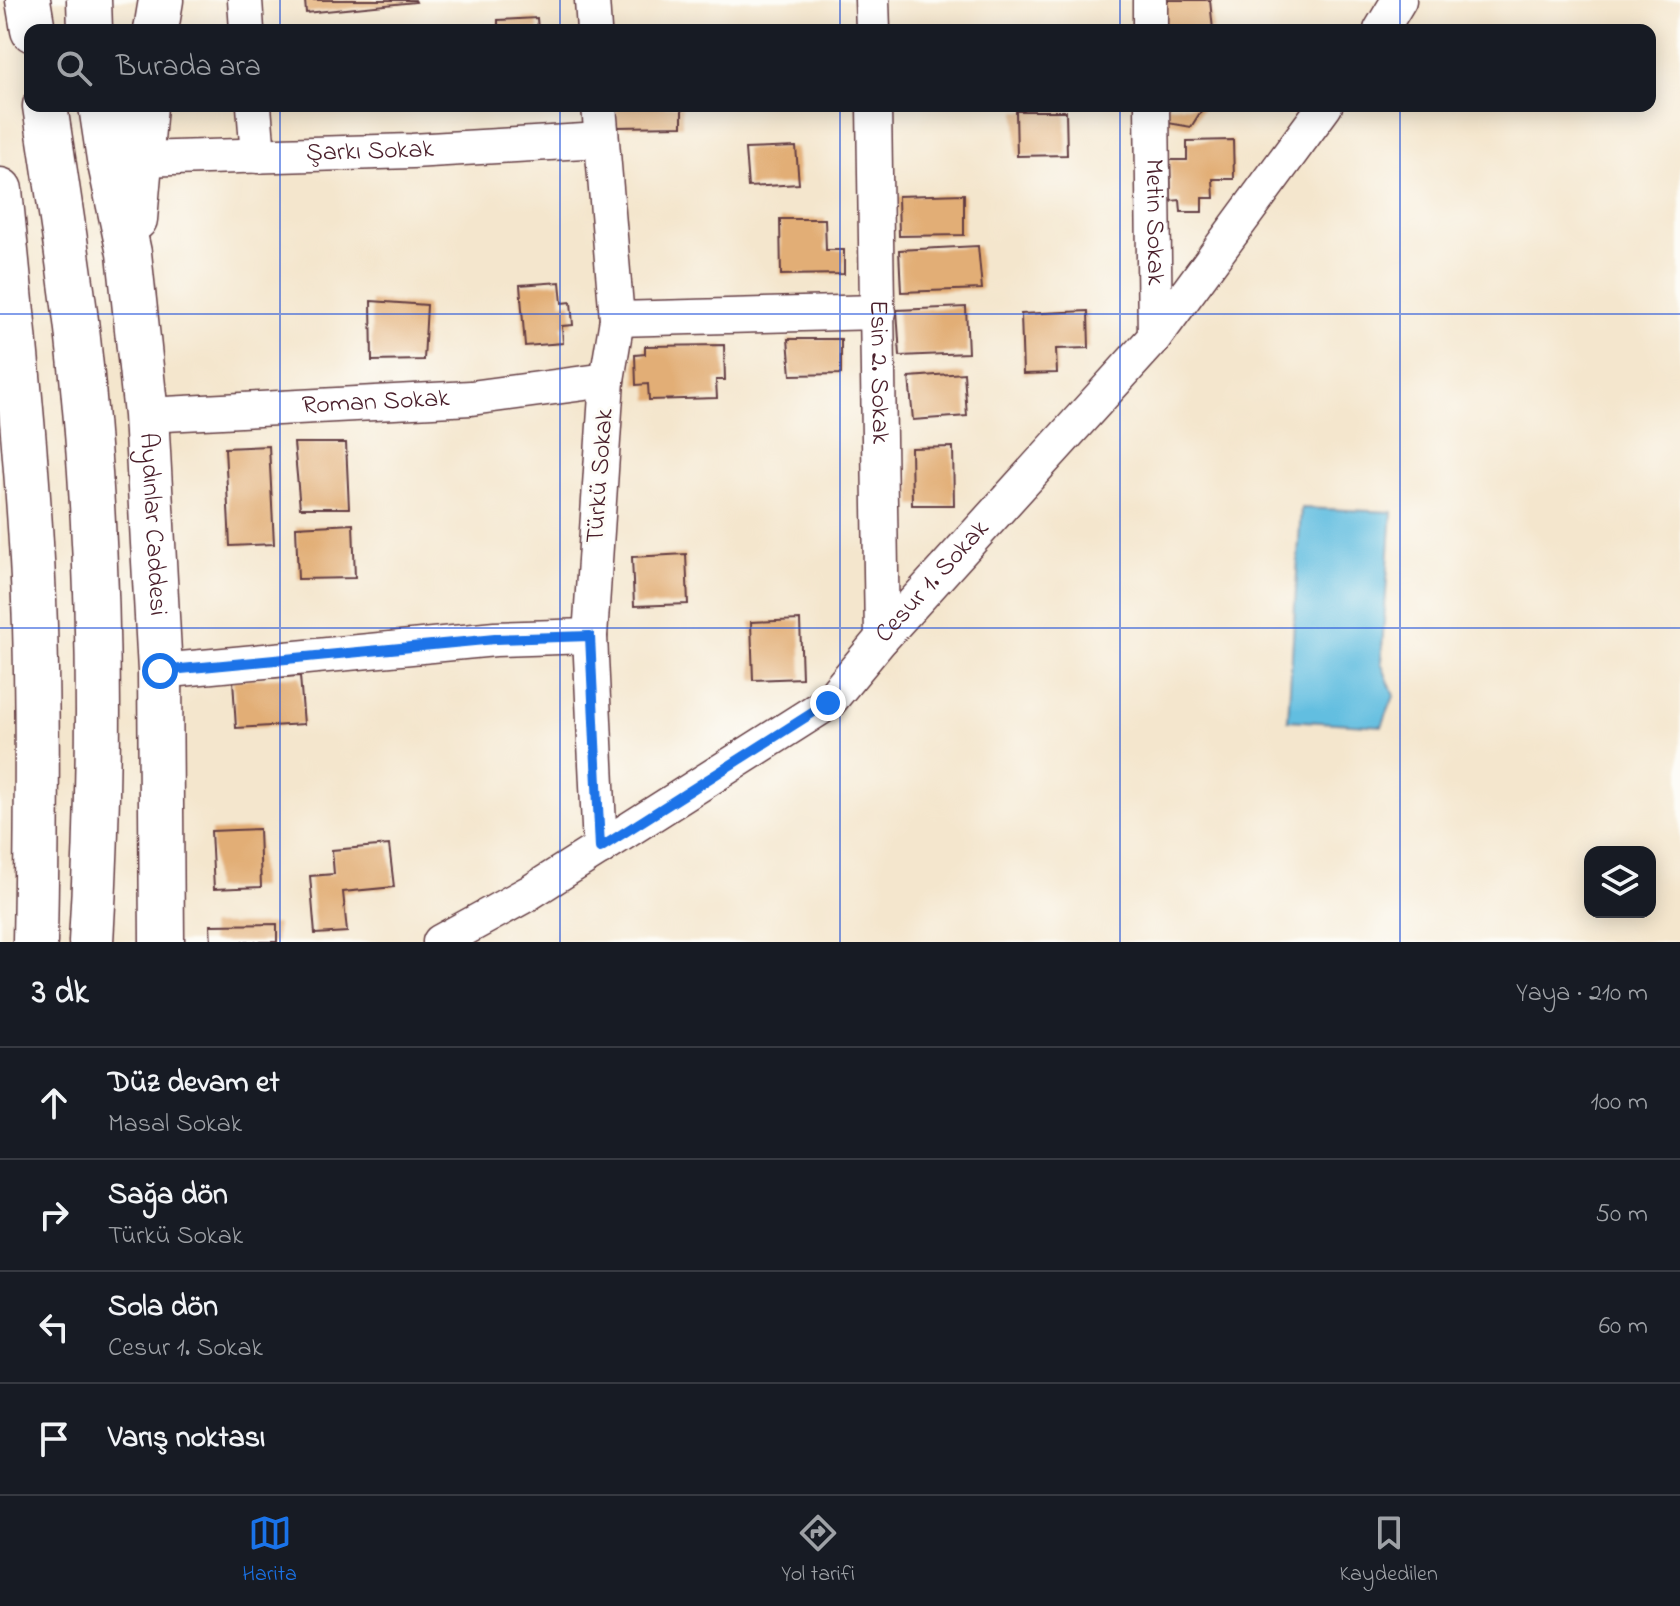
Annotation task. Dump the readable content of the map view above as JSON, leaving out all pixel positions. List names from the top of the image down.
{
  "streets": {
    "main road": ["Aydınlar Caddesi"],
    "street": [
      "Şarkı Sokak",
      "Metin Sokak",
      "Esin 2. Sokak",
      "Roman Sokak",
      "Türkü Sokak",
      "Cesur 1. Sokak"
    ]
  },
  "crossings": [
    ["Şarkı Sokak", "Türkü Sokak"],
    ["Metin Sokak", "Cesur 1. Sokak"],
    ["Esin 2. Sokak", "Cesur 1. Sokak"],
    ["Roman Sokak", "Türkü Sokak"],
    ["Roman Sokak", "Aydınlar Caddesi"],
    ["Türkü Sokak", "Cesur 1. Sokak"]
  ],
  "page": {
    "search": "Burada ara",
    "heading": ["3 dk", "Yaya · 210 m"],
    "list": [
      ["Düz devam et", "Masal Sokak", "100 m"],
      ["Sağa dön", "Türkü Sokak", "50 m"],
      ["Sola dön", "Cesur 1. Sokak", "60 m"],
      "Varış noktası"
    ],
    "nav": ["Harita", "Yol tarifi", "Kaydedilen"]
  }
}
